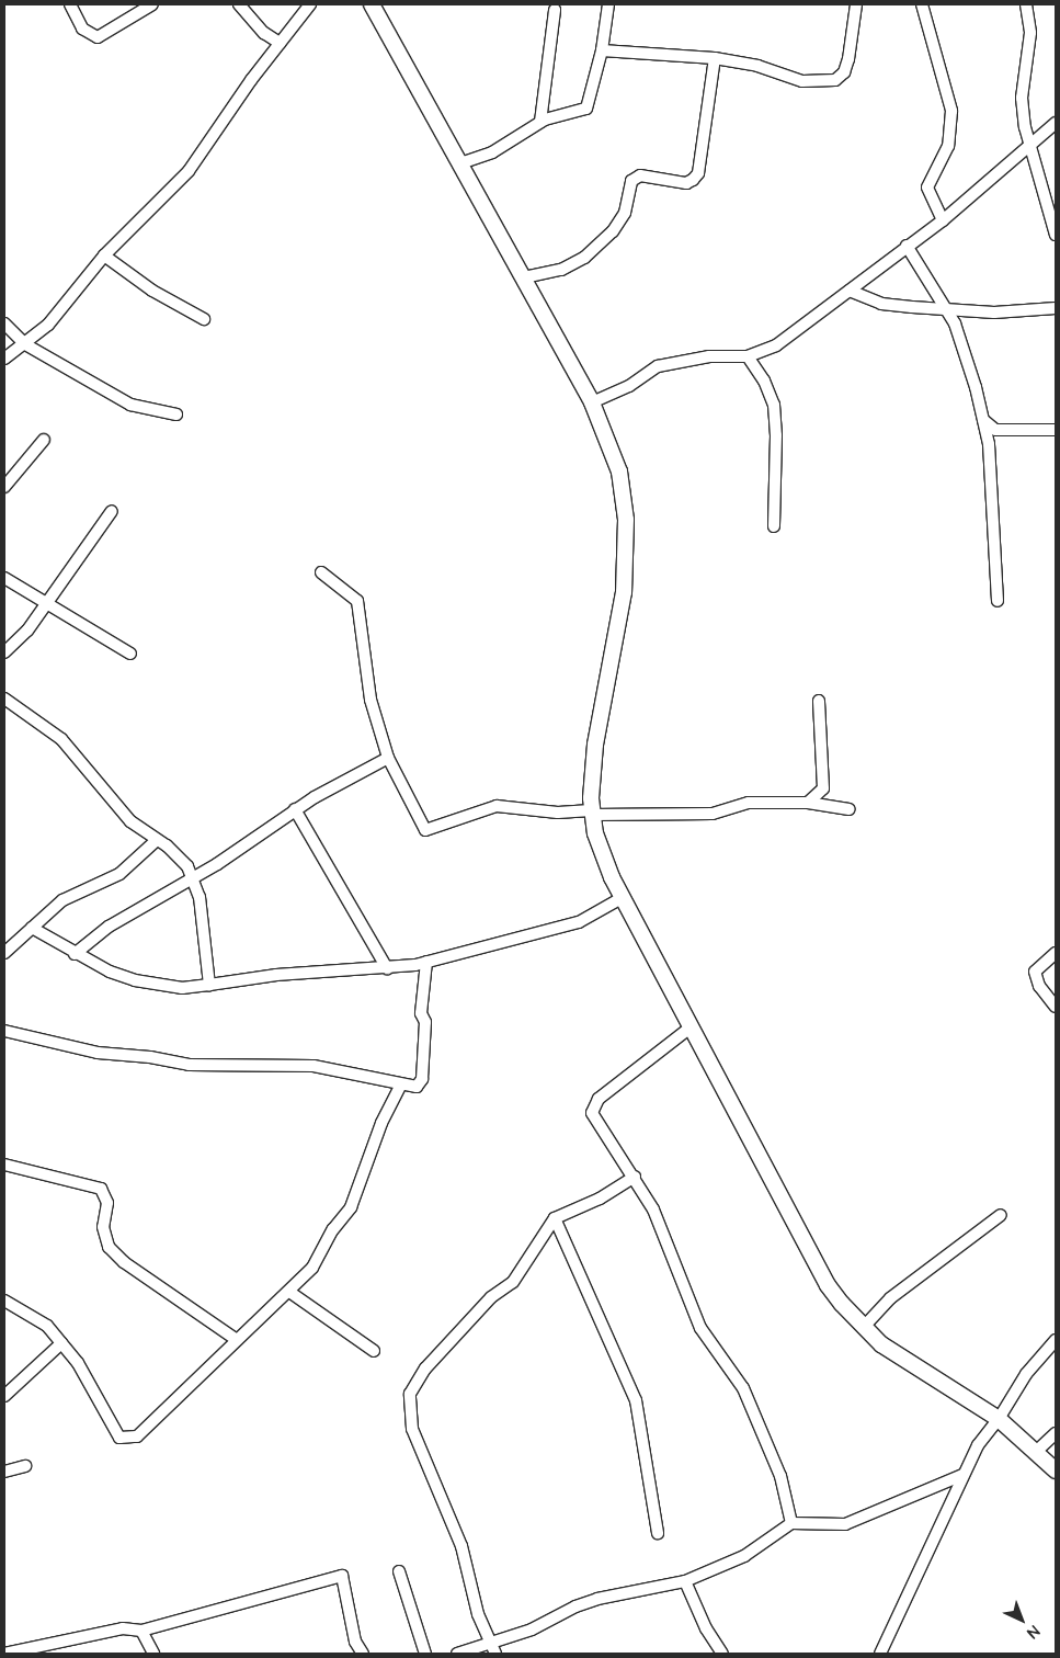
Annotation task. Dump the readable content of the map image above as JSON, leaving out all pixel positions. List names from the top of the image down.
{
  "north": "bottom right"
}
